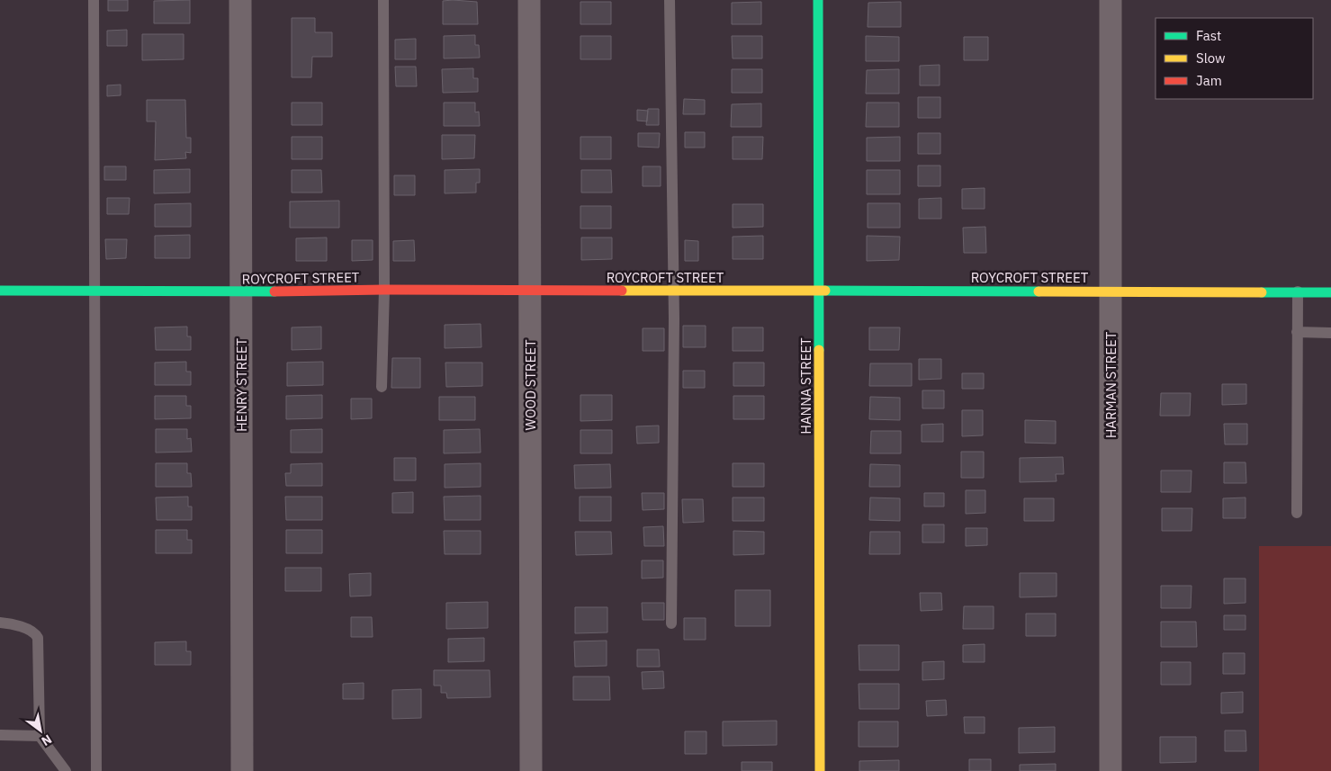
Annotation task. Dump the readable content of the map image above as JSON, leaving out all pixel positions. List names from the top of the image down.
{
  "streets": {
    "street": [
      "ROYCROFT STREET",
      "HENRY STREET",
      "WOOD STREET",
      "HARMAN STREET",
      "HANNA STREET"
    ]
  },
  "crossings": [
    ["ROYCROFT STREET", "HENRY STREET"],
    ["ROYCROFT STREET", "WOOD STREET"],
    ["ROYCROFT STREET", "HARMAN STREET"],
    ["ROYCROFT STREET", "HANNA STREET"]
  ],
  "legend": ["Fast", "Slow", "Jam"],
  "north": "bottom right"
}
